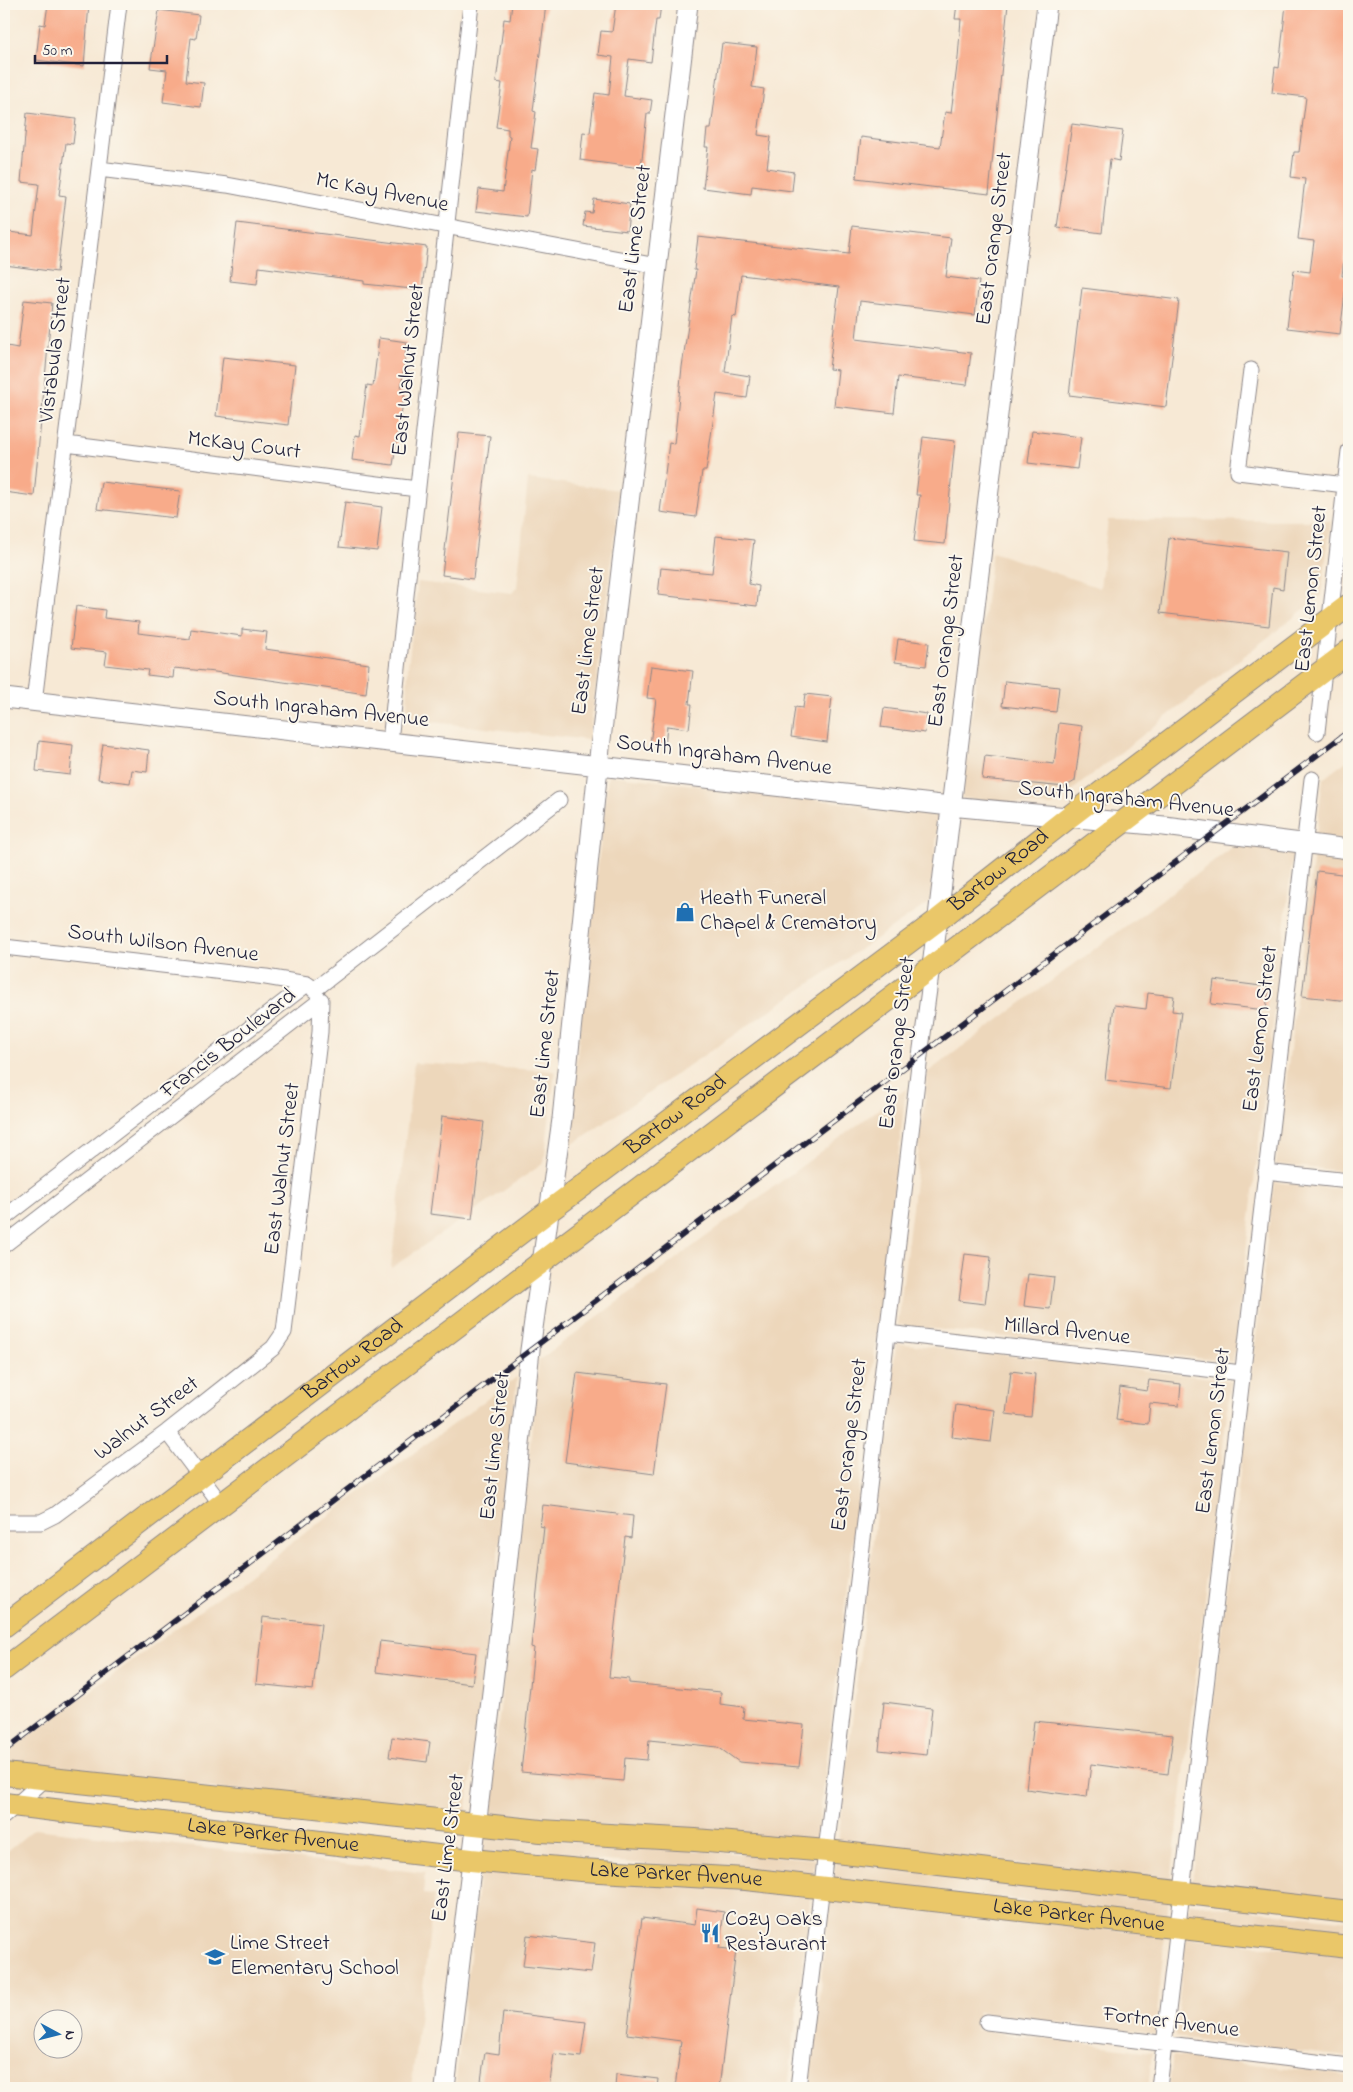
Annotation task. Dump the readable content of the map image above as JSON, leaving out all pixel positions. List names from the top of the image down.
{
  "streets": {
    "main road": ["Bartow Road", "Lake Parker Avenue"],
    "street": [
      "Mc Kay Avenue",
      "East Lime Street",
      "East Orange Street",
      "Vistabula Street",
      "East Walnut Street",
      "McKay Court",
      "East Lemon Street",
      "South Ingraham Avenue",
      "South Wilson Avenue",
      "Francis Boulevard",
      "Millard Avenue",
      "Walnut Street",
      "Fortner Avenue"
    ]
  },
  "crossings": [
    ["Mc Kay Avenue", "East Lime Street"],
    ["Mc Kay Avenue", "Vistabula Street"],
    ["Mc Kay Avenue", "East Walnut Street"],
    ["East Lime Street", "South Ingraham Avenue"],
    ["East Lime Street", "Bartow Road"],
    ["East Lime Street", "Lake Parker Avenue"],
    ["East Orange Street", "South Ingraham Avenue"],
    ["East Orange Street", "Bartow Road"],
    ["East Orange Street", "Millard Avenue"],
    ["East Orange Street", "Lake Parker Avenue"],
    ["Vistabula Street", "McKay Court"],
    ["Vistabula Street", "South Ingraham Avenue"],
    ["East Walnut Street", "McKay Court"],
    ["East Walnut Street", "South Ingraham Avenue"],
    ["East Walnut Street", "South Wilson Avenue"],
    ["East Walnut Street", "Francis Boulevard"],
    ["East Walnut Street", "Walnut Street"],
    ["East Lemon Street", "South Ingraham Avenue"],
    ["East Lemon Street", "Bartow Road"],
    ["East Lemon Street", "Millard Avenue"],
    ["East Lemon Street", "Lake Parker Avenue"],
    ["East Lemon Street", "Fortner Avenue"],
    ["South Ingraham Avenue", "Bartow Road"],
    ["South Wilson Avenue", "Francis Boulevard"]
  ],
  "places": {
    "shop": ["Heath Funeral Chapel & Crematory"],
    "restaurant": ["Cozy Oaks Restaurant"],
    "school or university": ["Lime Street Elementary School"]
  },
  "scale_bar": "50 m",
  "north": "right"
}
